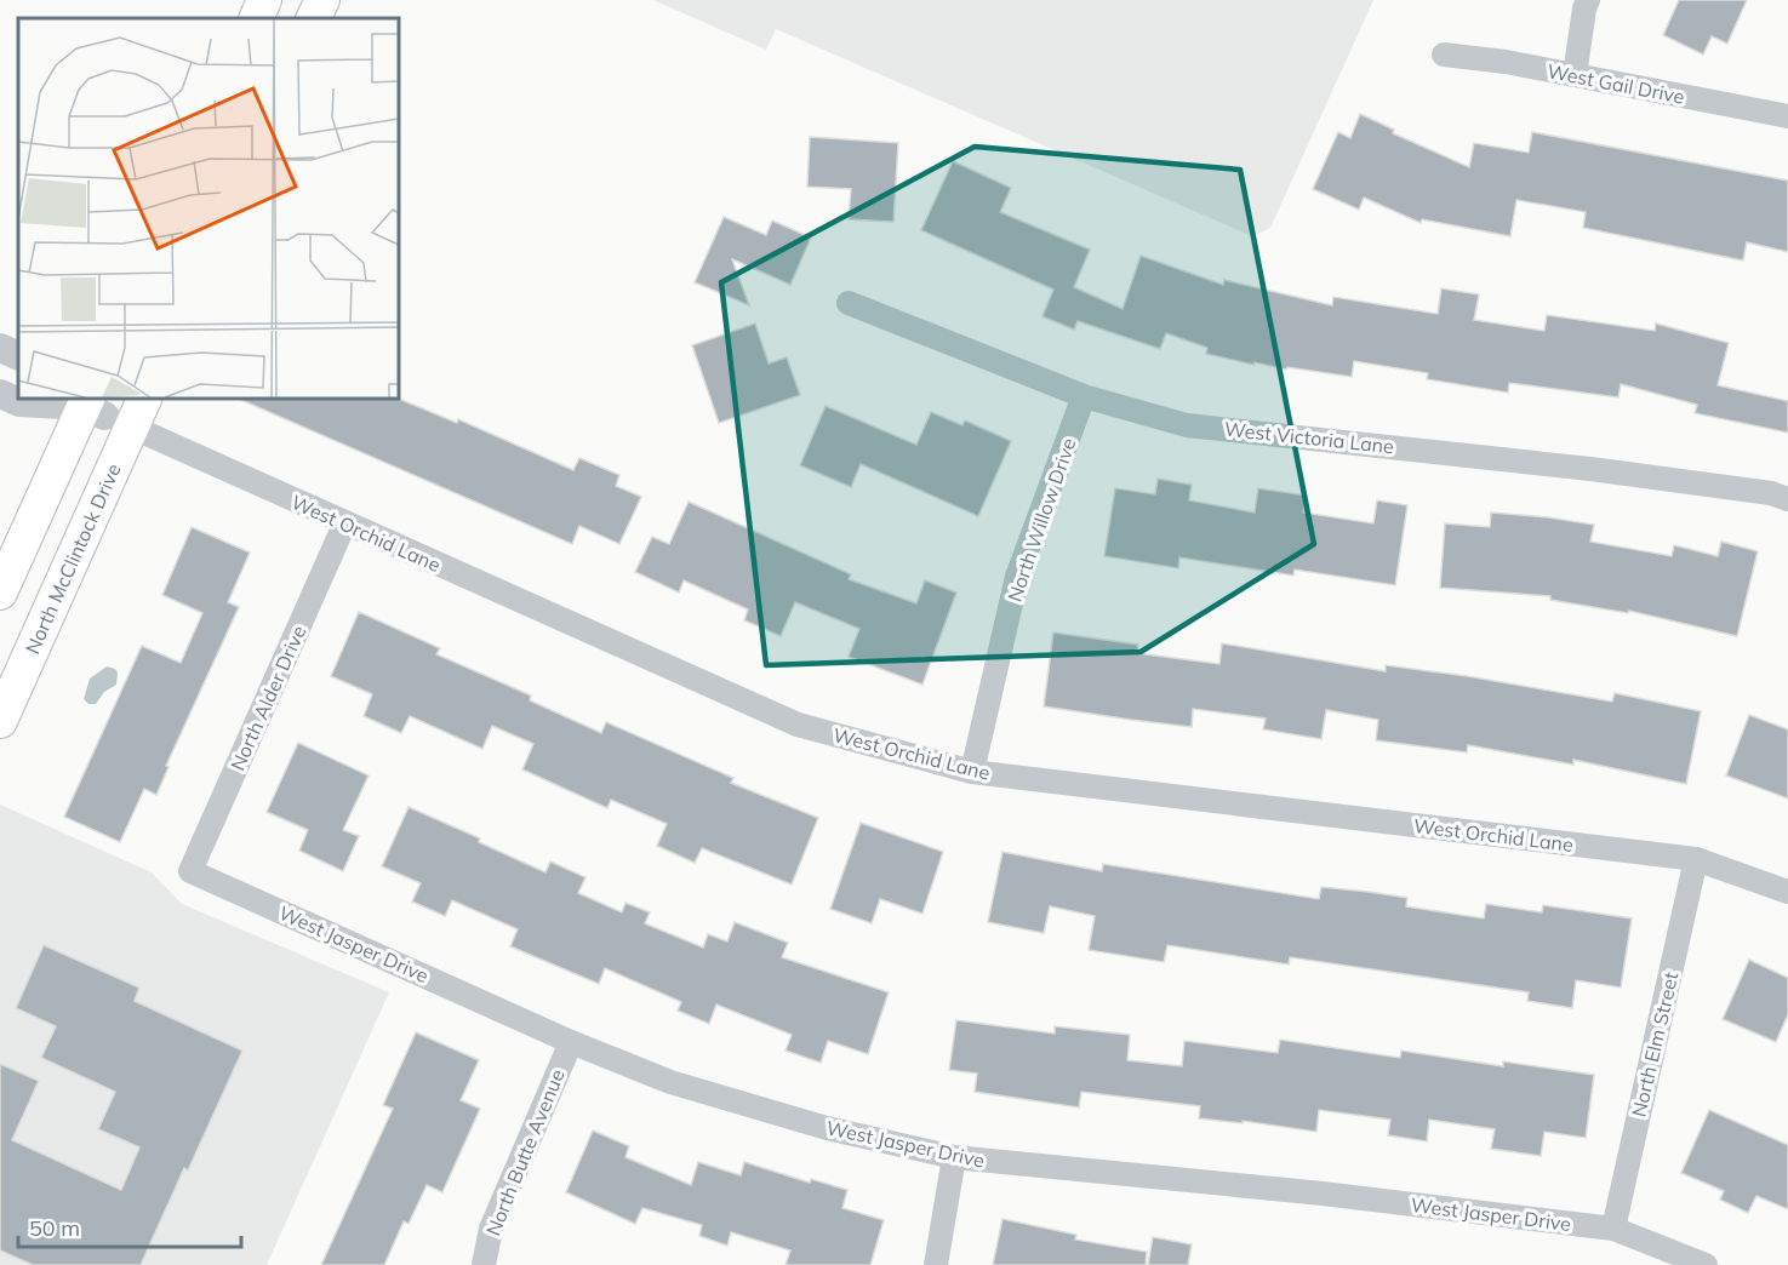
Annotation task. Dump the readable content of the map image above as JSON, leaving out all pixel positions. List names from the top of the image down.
{
  "streets": {
    "main road": ["North McClintock Drive"],
    "street": [
      "West Gail Drive",
      "West Victoria Lane",
      "North Willow Drive",
      "West Orchid Lane",
      "North Alder Drive",
      "West Jasper Drive",
      "North Elm Street",
      "North Butte Avenue"
    ]
  },
  "crossings": [
    ["West Victoria Lane", "North Willow Drive"],
    ["North Willow Drive", "West Orchid Lane"],
    ["West Orchid Lane", "North McClintock Drive"],
    ["West Orchid Lane", "North Alder Drive"],
    ["West Orchid Lane", "North Elm Street"],
    ["North Alder Drive", "West Jasper Drive"],
    ["West Jasper Drive", "North Elm Street"],
    ["West Jasper Drive", "North Butte Avenue"]
  ],
  "scale_bar": "50 m"
}
